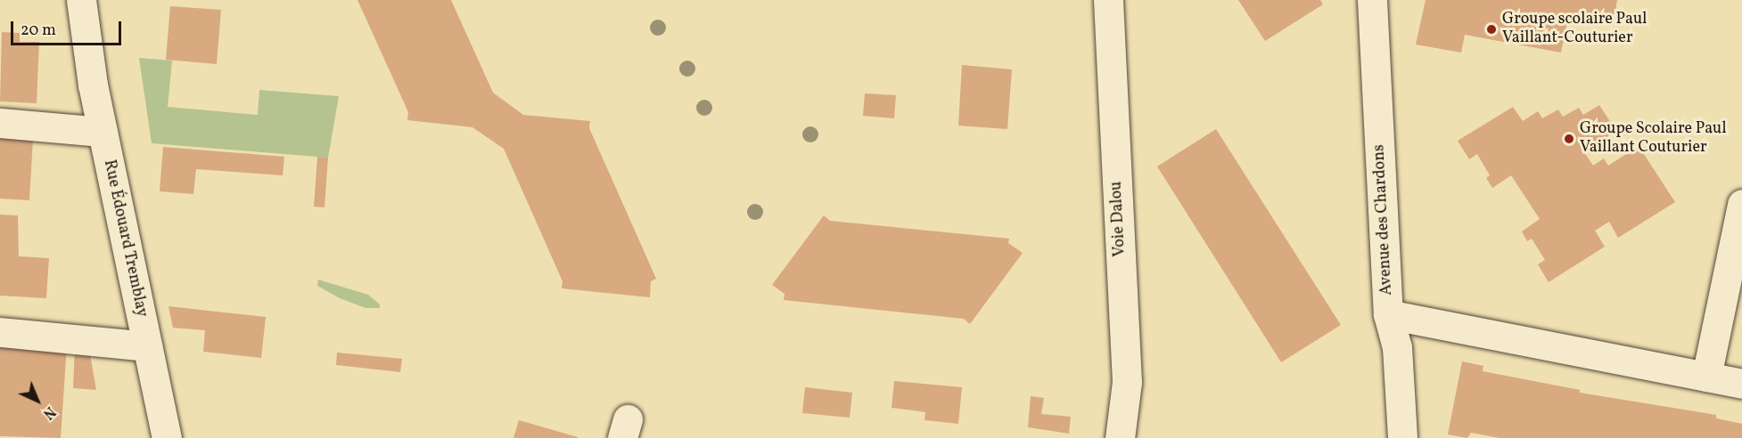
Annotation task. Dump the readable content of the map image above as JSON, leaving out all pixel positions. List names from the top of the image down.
{
  "streets": {
    "street": ["Voie Dalou", "Avenue des Chardons", "Rue Édouard Tremblay"]
  },
  "places": ["Groupe scolaire Paul Vaillant-Couturier", "Groupe Scolaire Paul Vaillant Couturier"],
  "scale_bar": "20 m",
  "north": "bottom right"
}
